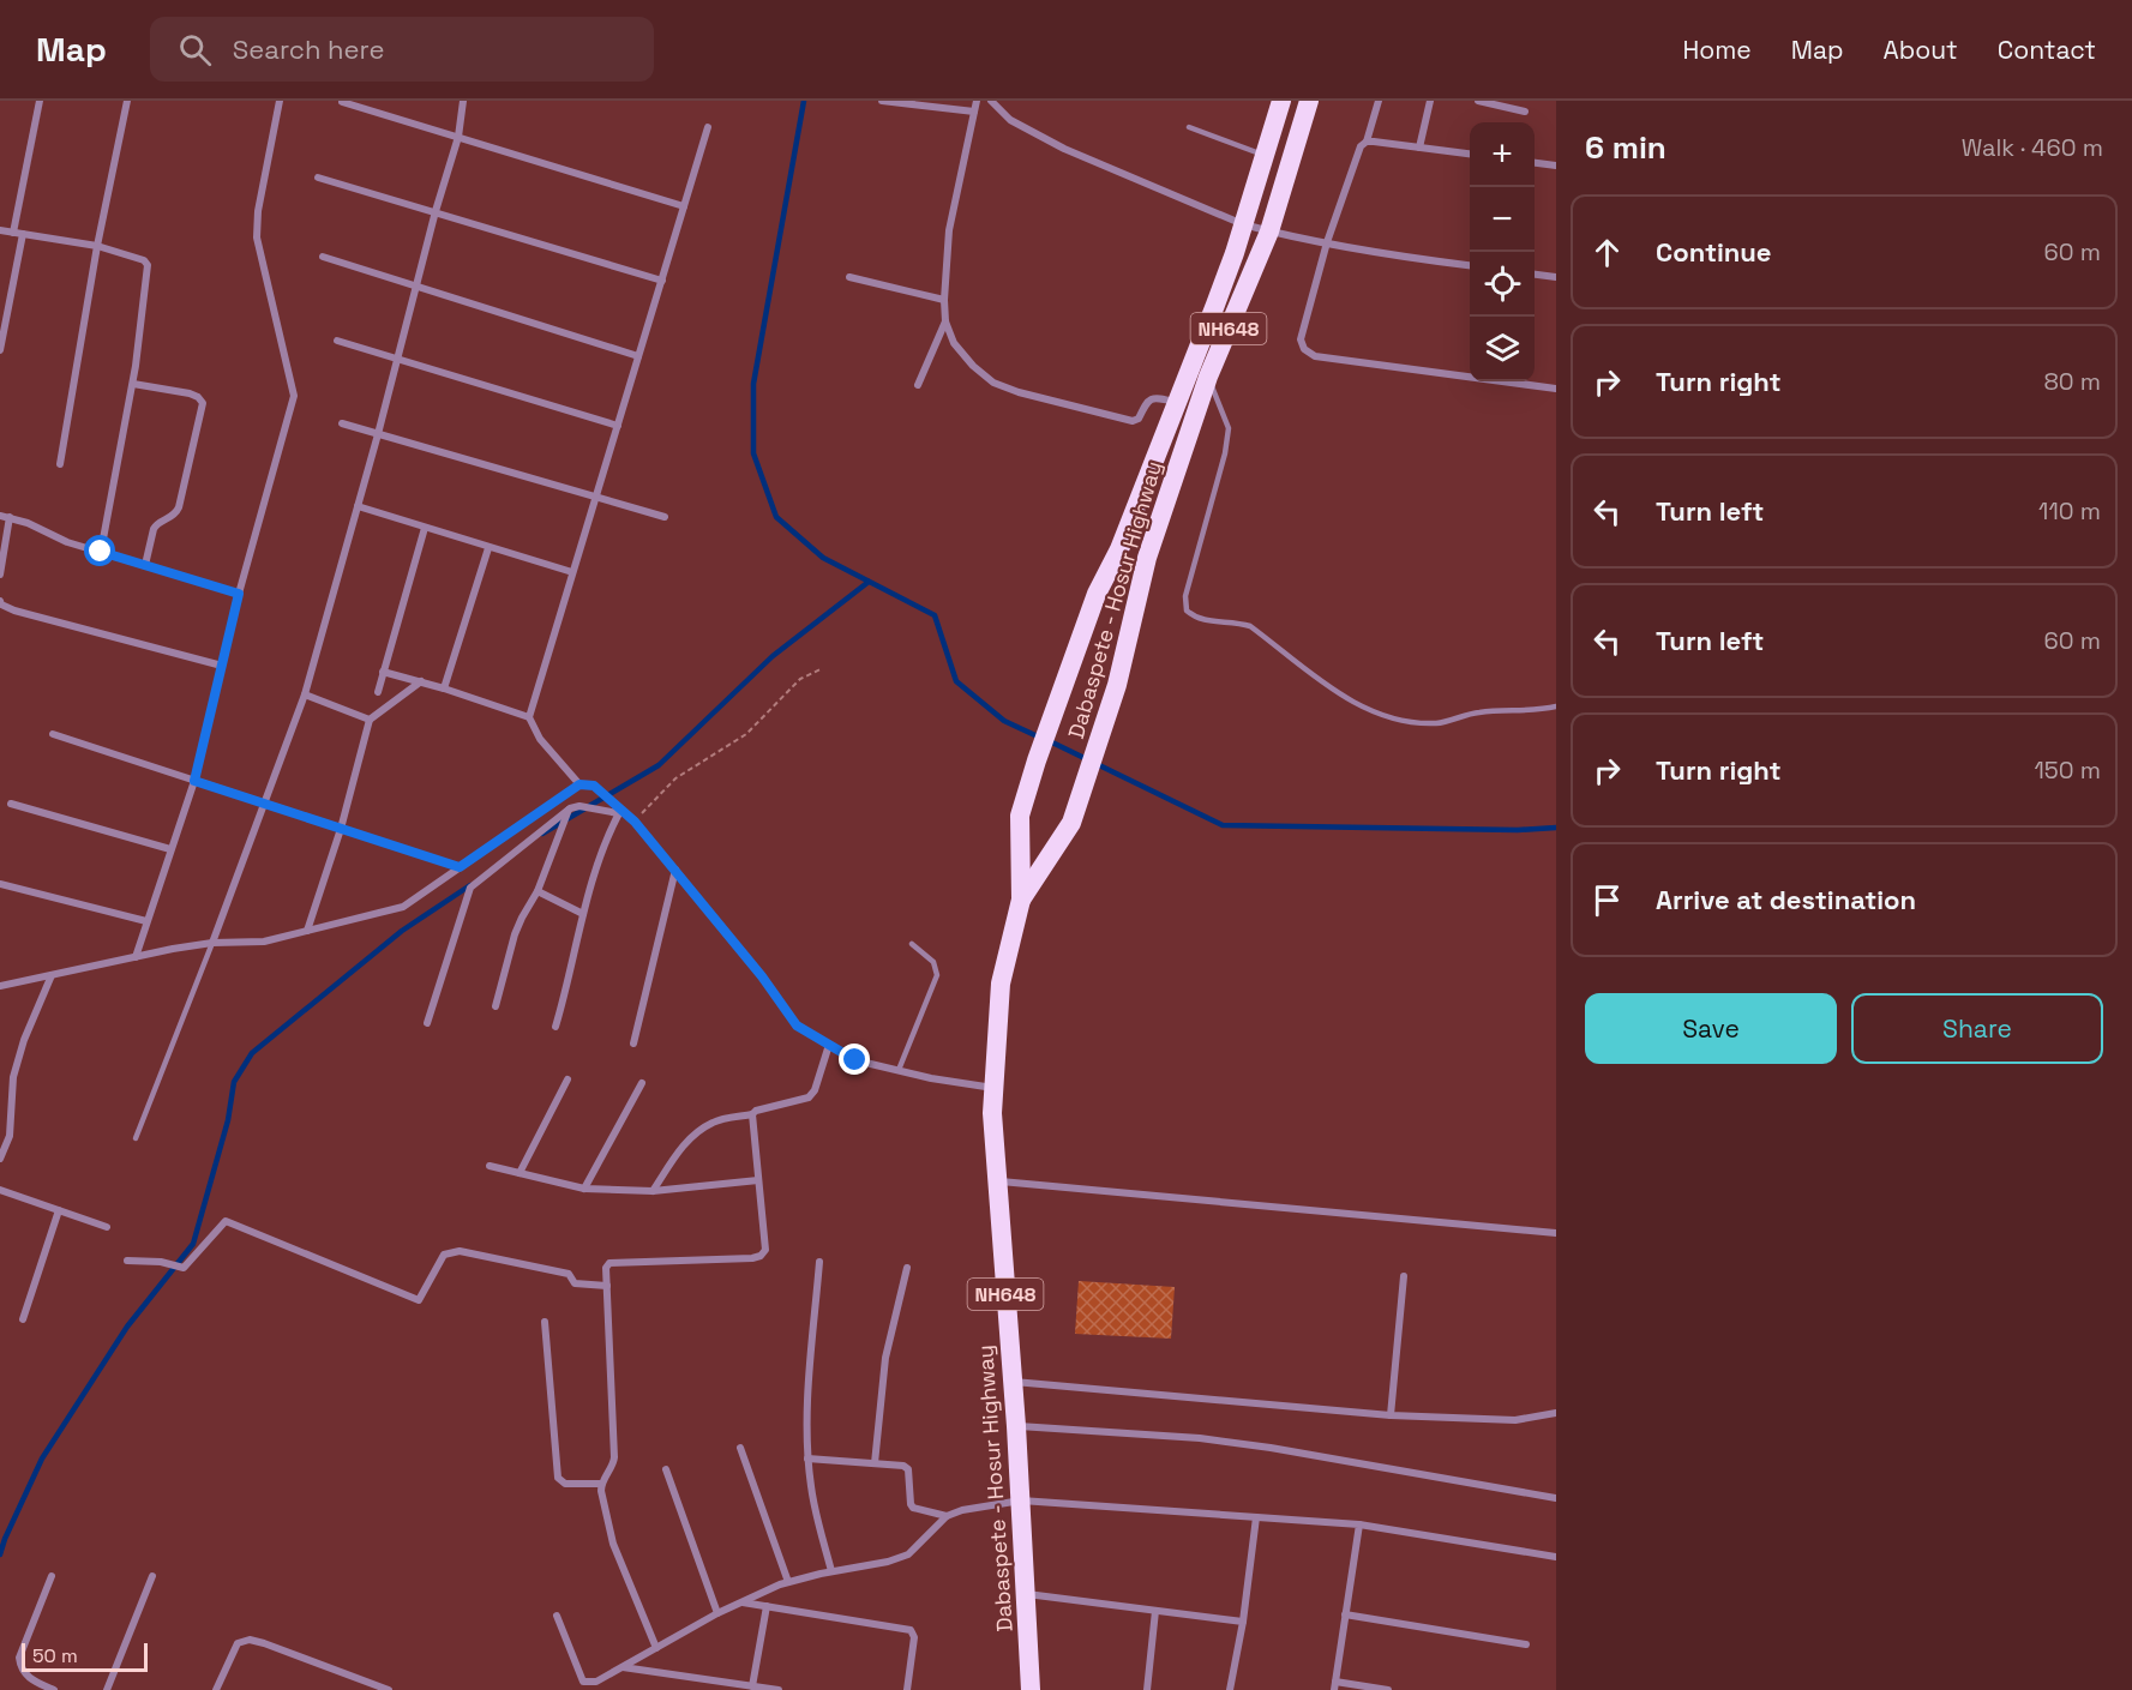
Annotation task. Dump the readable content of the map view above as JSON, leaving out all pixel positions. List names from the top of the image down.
{
  "streets": {
    "highway": ["NH648", "Dabaspete - Hosur Highway"]
  },
  "crossings": [
    ["NH648", "Dabaspete - Hosur Highway"]
  ],
  "scale_bar": "50 m",
  "page": {
    "header": "Map",
    "search": "Search here",
    "nav": [
      "Home",
      "Map",
      "About",
      "Contact"
    ],
    "heading": ["6 min", "Walk · 460 m"],
    "map_buttons": ["+", "−"],
    "list": [
      ["Continue", "60 m"],
      ["Turn right", "80 m"],
      ["Turn left", "110 m"],
      ["Turn left", "60 m"],
      ["Turn right", "150 m"],
      "Arrive at destination"
    ],
    "buttons": ["Save", "Share"],
    "scale": "50 m"
  }
}
